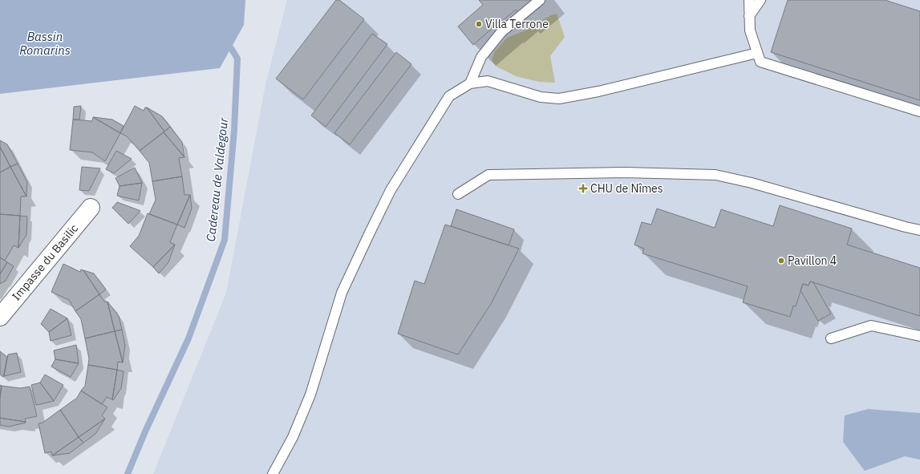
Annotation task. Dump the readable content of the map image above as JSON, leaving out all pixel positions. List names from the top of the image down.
{
  "streets": {
    "street": ["Impasse du Basilic"]
  },
  "water": ["Bassin Romarins", "Cadereau de Valdegour"],
  "places": {
    "other": ["Villa Terrone", "Pavillon 4"],
    "health": ["CHU de Nîmes"]
  }
}
